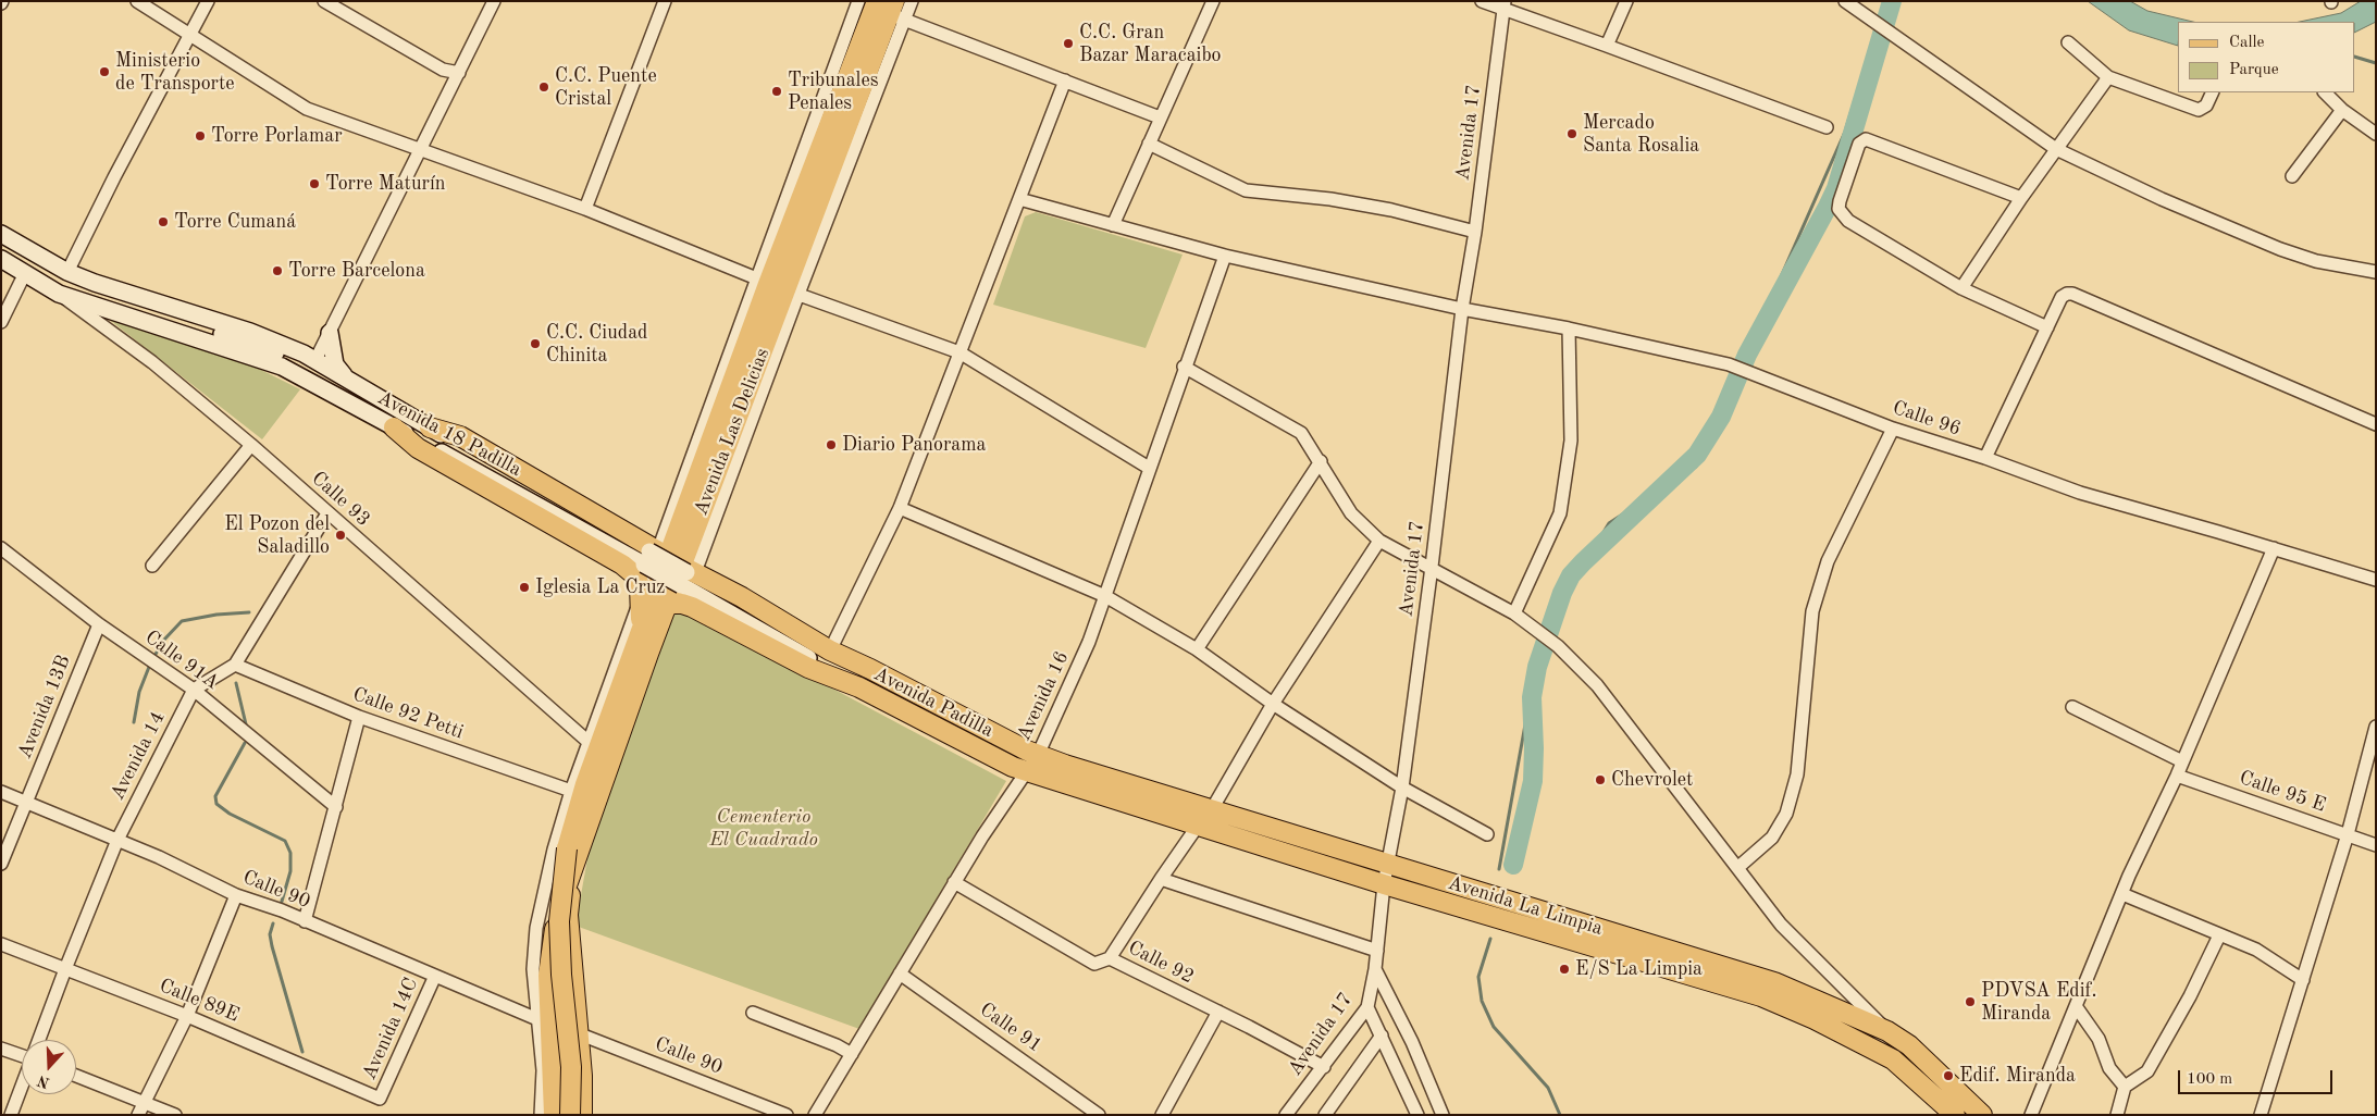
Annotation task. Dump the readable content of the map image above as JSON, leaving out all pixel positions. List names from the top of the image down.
{
  "streets": {
    "main road": ["Avenida Las Delicias", "Avenida Padilla", "Avenida La Limpia"],
    "street": [
      "Avenida 17",
      "Calle 96",
      "Avenida 18 Padilla",
      "Calle 93",
      "Calle 91A",
      "Avenida 16",
      "Avenida 13B",
      "Calle 92 Petti",
      "Avenida 14",
      "Calle 95 E",
      "Calle 90",
      "Calle 92",
      "Calle 89E",
      "Calle 91",
      "Avenida 14C"
    ]
  },
  "crossings": [
    ["Avenida 17", "Calle 96"],
    ["Avenida 17", "Avenida La Limpia"],
    ["Avenida 17", "Calle 92"],
    ["Calle 96", "Avenida 16"],
    ["Avenida Las Delicias", "Avenida Padilla"],
    ["Avenida 18 Padilla", "Calle 93"],
    ["Avenida 18 Padilla", "Avenida Padilla"],
    ["Calle 91A", "Avenida 13B"],
    ["Calle 91A", "Avenida 14"],
    ["Avenida 16", "Avenida Padilla"],
    ["Avenida 16", "Avenida La Limpia"],
    ["Avenida 16", "Calle 92"],
    ["Avenida 16", "Calle 91"],
    ["Avenida Padilla", "Avenida La Limpia"],
    ["Avenida 13B", "Calle 90"],
    ["Avenida 14", "Calle 90"],
    ["Avenida 14", "Calle 89E"],
    ["Calle 90", "Avenida 14C"],
    ["Calle 89E", "Avenida 14C"]
  ],
  "parks": ["Cementerio El Cuadrado"],
  "places": [
    "C.C. Gran Bazar Maracaibo",
    "Ministerio de Transporte",
    "C.C. Puente Cristal",
    "Tribunales Penales",
    "Mercado Santa Rosalia",
    "Torre Porlamar",
    "Torre Maturín",
    "Torre Cumaná",
    "Torre Barcelona",
    "C.C. Ciudad Chinita",
    "Diario Panorama",
    "El Pozon del Saladillo",
    "Iglesia La Cruz",
    "Chevrolet",
    "E/S La Limpia",
    "PDVSA Edif. Miranda",
    "Edif. Miranda"
  ],
  "legend": ["Calle", "Parque"],
  "scale_bar": "100 m",
  "north": "bottom"
}
